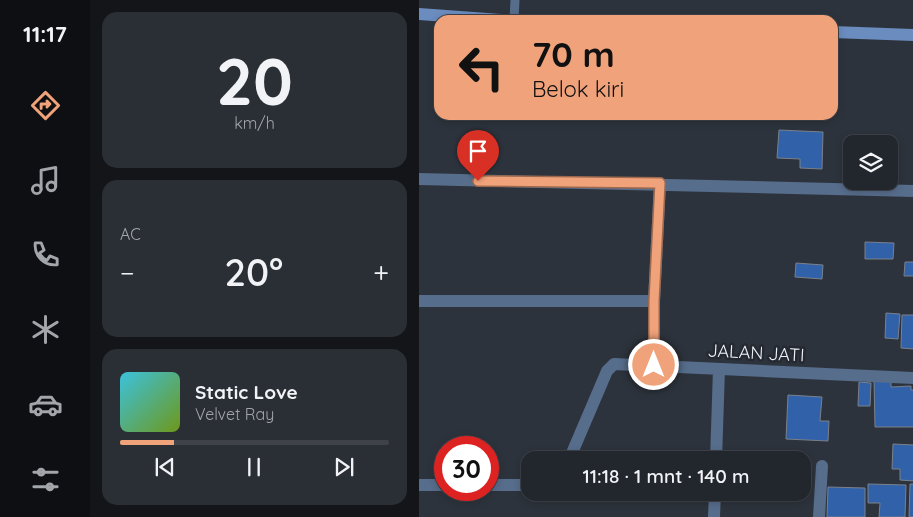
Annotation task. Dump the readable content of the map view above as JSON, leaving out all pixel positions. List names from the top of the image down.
{
  "streets": {
    "street": ["JALAN JATI"]
  },
  "page": {
    "tabs": "11:17",
    "tile": [
      ["20", "km/h"],
      "AC"
    ],
    "turn": ["70 m", "Belok kiri"],
    "heat": ["−", "20°", "+"],
    "song": ["Static Love", "Velvet Ray"],
    "limit": "30",
    "trip": "11:18 · 1 mnt · 140 m"
  }
}
